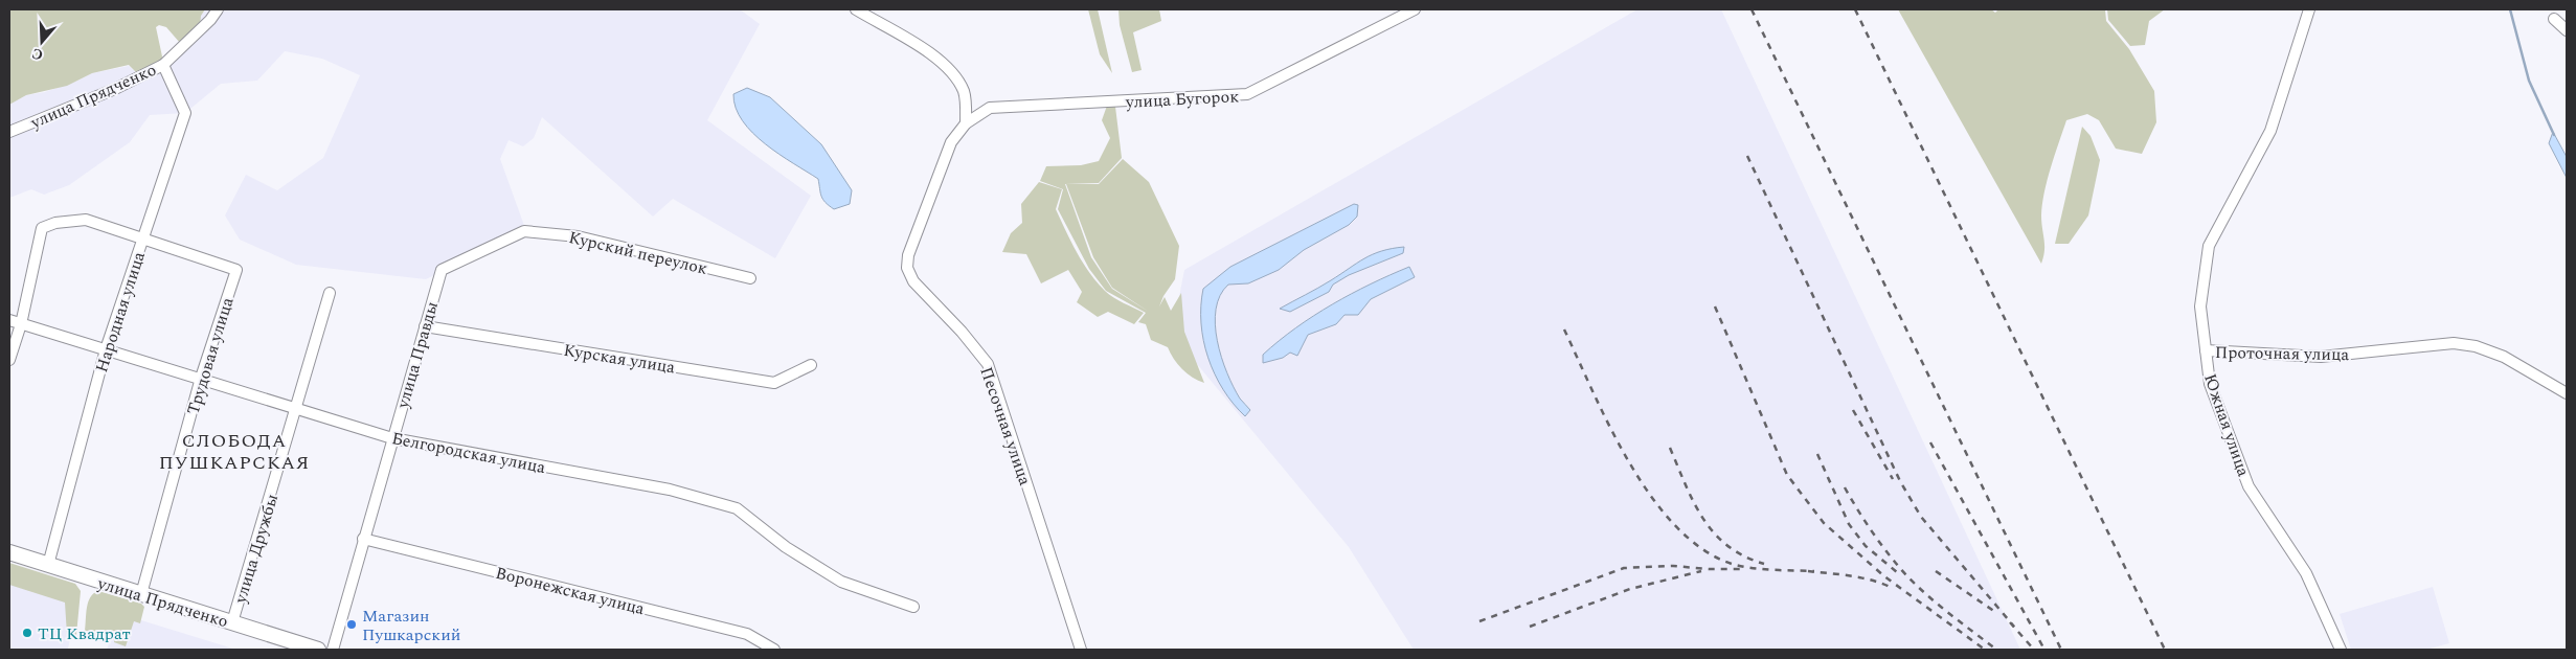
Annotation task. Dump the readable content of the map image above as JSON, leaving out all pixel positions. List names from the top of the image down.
{
  "streets": {
    "main road": ["улица Прядченко"],
    "street": [
      "улица Бугорок",
      "Курский переулок",
      "Народная улица",
      "Проточная улица",
      "улица Правды",
      "Трудовая улица",
      "Курская улица",
      "Южная улица",
      "Песочная улица",
      "Белгородская улица",
      "улица Дружбы",
      "Воронежская улица"
    ]
  },
  "crossings": [
    ["улица Прядченко", "Народная улица"],
    ["улица Прядченко", "Трудовая улица"],
    ["улица Прядченко", "улица Дружбы"],
    ["улица Бугорок", "Песочная улица"],
    ["Курский переулок", "улица Правды"],
    ["Народная улица", "Трудовая улица"],
    ["Народная улица", "Белгородская улица"],
    ["Проточная улица", "Южная улица"],
    ["улица Правды", "Курская улица"],
    ["улица Правды", "Белгородская улица"],
    ["улица Правды", "Воронежская улица"],
    ["Трудовая улица", "Белгородская улица"],
    ["Белгородская улица", "улица Дружбы"]
  ],
  "districts": ["СЛОБОДА ПУШКАРСКАЯ"],
  "places": ["Магазин Пушкарский", "ТЦ Квадрат"],
  "north": "bottom"
}
